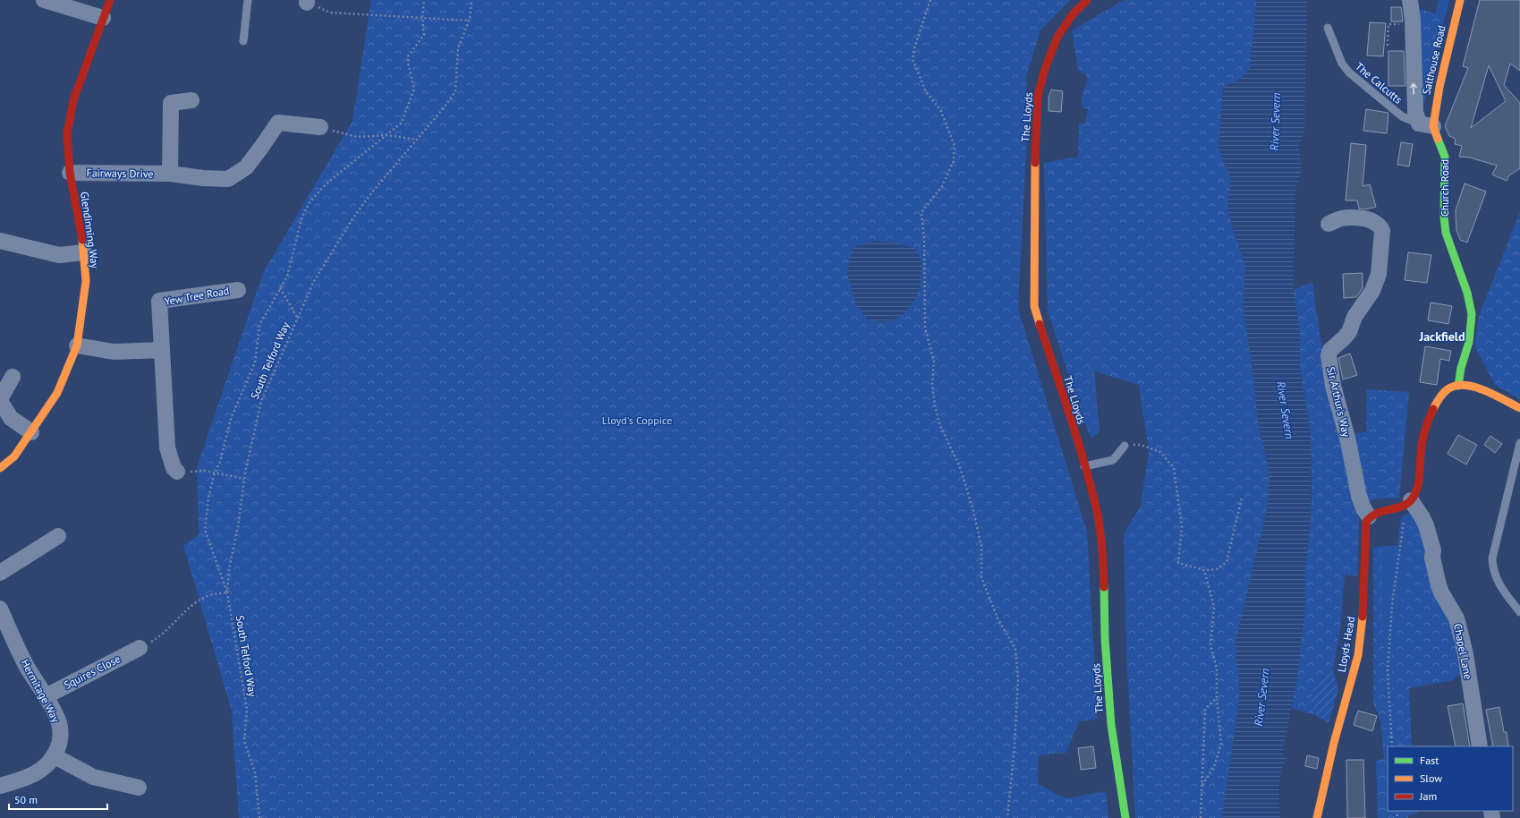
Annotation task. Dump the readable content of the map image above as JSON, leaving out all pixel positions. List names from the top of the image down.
{
  "streets": {
    "street": [
      "Salthouse Road",
      "The Lloyds",
      "Fairways Drive",
      "Church Road",
      "Glendinning Way",
      "Yew Tree Road",
      "Sir Arthur's Way",
      "Lloyds Head",
      "Chapel Lane",
      "Squires Close",
      "Hermitage Way"
    ],
    "lane": ["The Calcutts"],
    "path": ["South Telford Way"]
  },
  "crossings": [
    ["Salthouse Road", "The Calcutts"],
    ["Salthouse Road", "Church Road"],
    ["The Calcutts", "Church Road"],
    ["Fairways Drive", "Glendinning Way"],
    ["Sir Arthur's Way", "Lloyds Head"],
    ["Squires Close", "Hermitage Way"]
  ],
  "districts": ["Jackfield"],
  "water": ["River Severn"],
  "parks": ["Lloyd's Coppice"],
  "legend": ["Fast", "Slow", "Jam"],
  "scale_bar": "50 m"
}
